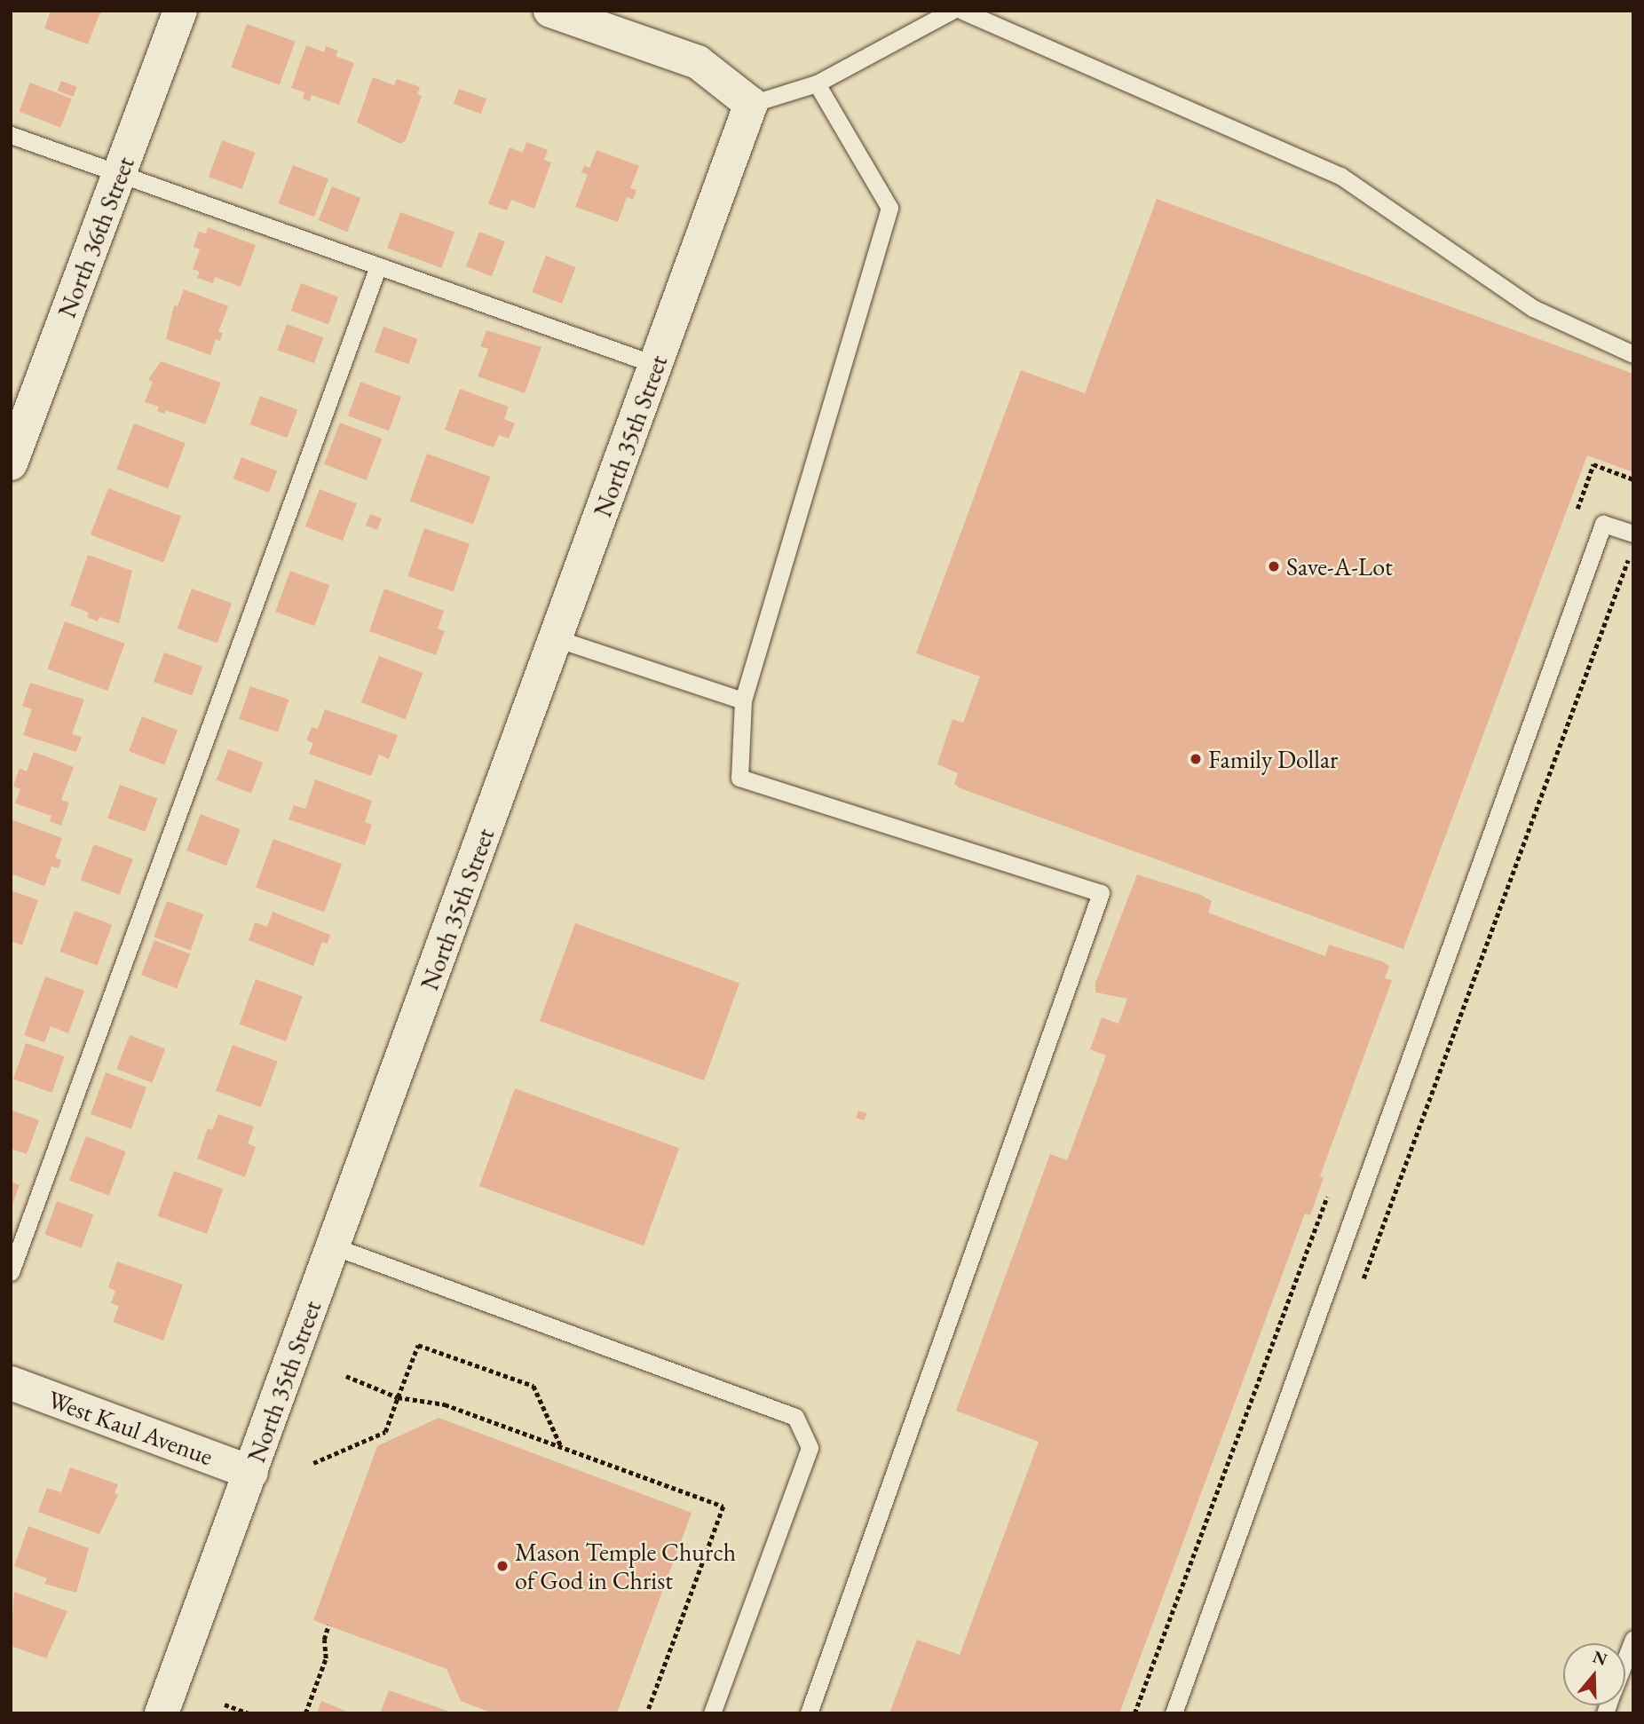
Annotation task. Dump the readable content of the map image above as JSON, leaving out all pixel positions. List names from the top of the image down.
{
  "streets": {
    "street": ["North 36th Street", "North 35th Street", "West Kaul Avenue"]
  },
  "crossings": [
    ["North 35th Street", "West Kaul Avenue"]
  ],
  "places": ["Save-A-Lot", "Family Dollar", "Mason Temple Church of God in Christ"],
  "north": "top"
}
